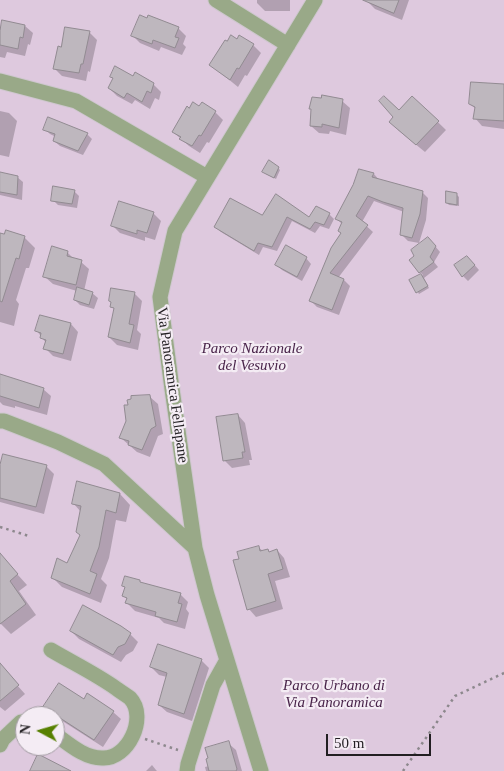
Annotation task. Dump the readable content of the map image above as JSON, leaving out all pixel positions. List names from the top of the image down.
{
  "streets": {
    "street": ["Via Panoramica Fellapane"]
  },
  "parks": ["Parco Nazionale del Vesuvio", "Parco Urbano di Via Panoramica"],
  "scale_bar": "50 m",
  "north": "left"
}
